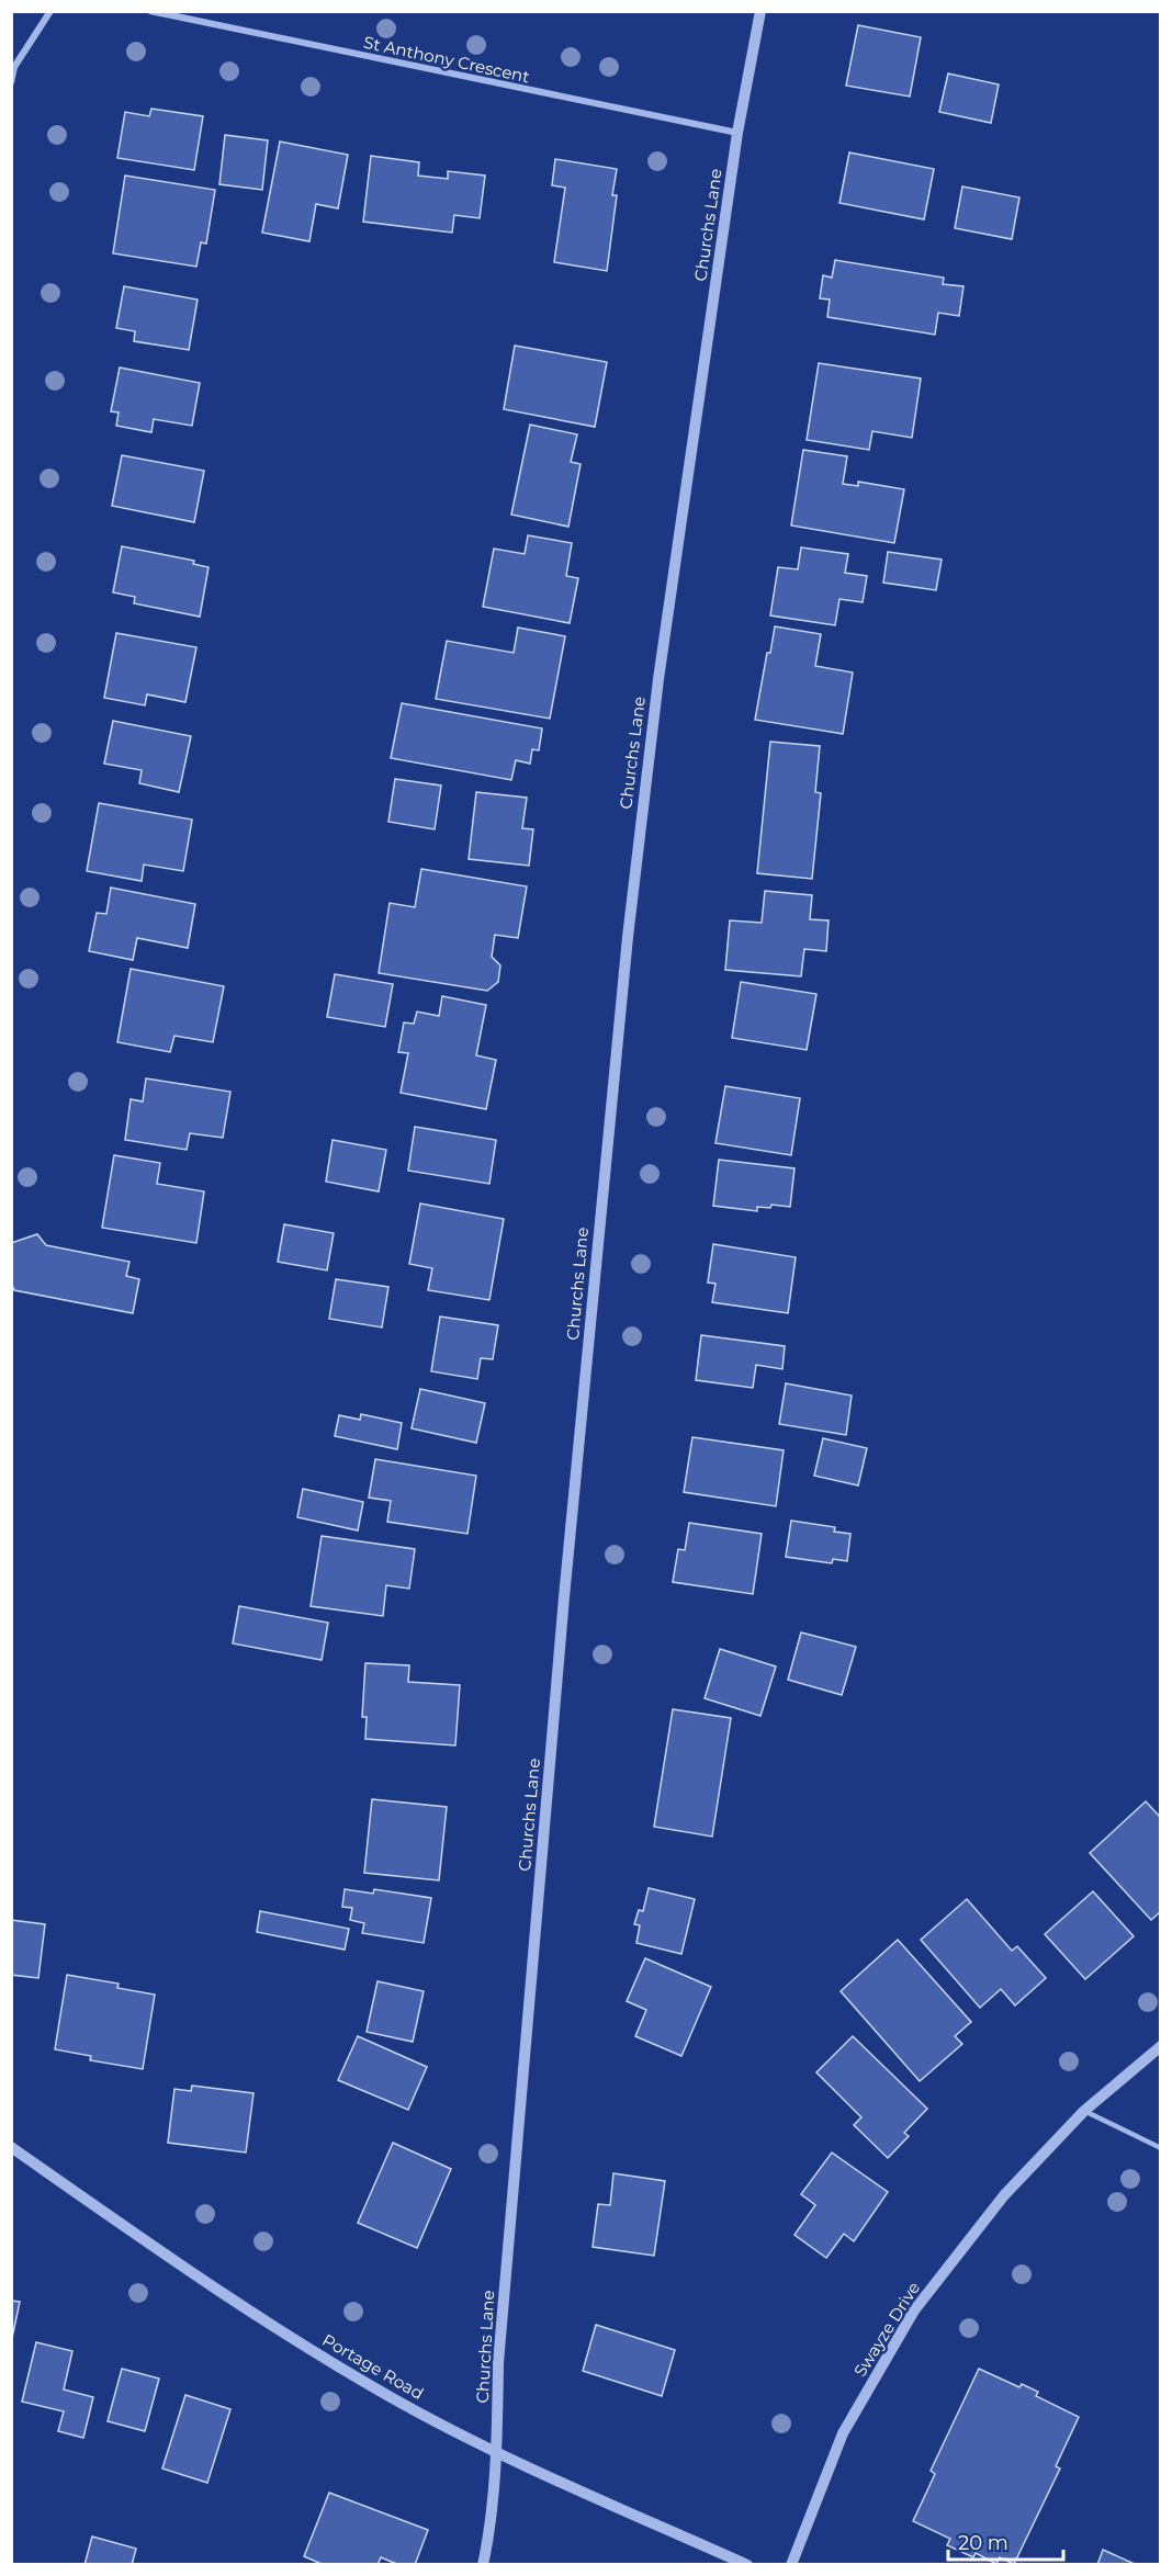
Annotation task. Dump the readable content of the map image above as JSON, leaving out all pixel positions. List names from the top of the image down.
{
  "streets": {
    "street": [
      "St Anthony Crescent",
      "Churchs Lane",
      "Swayze Drive",
      "Portage Road"
    ]
  },
  "crossings": [
    ["St Anthony Crescent", "Churchs Lane"],
    ["Churchs Lane", "Portage Road"]
  ],
  "scale_bar": "20 m"
}
